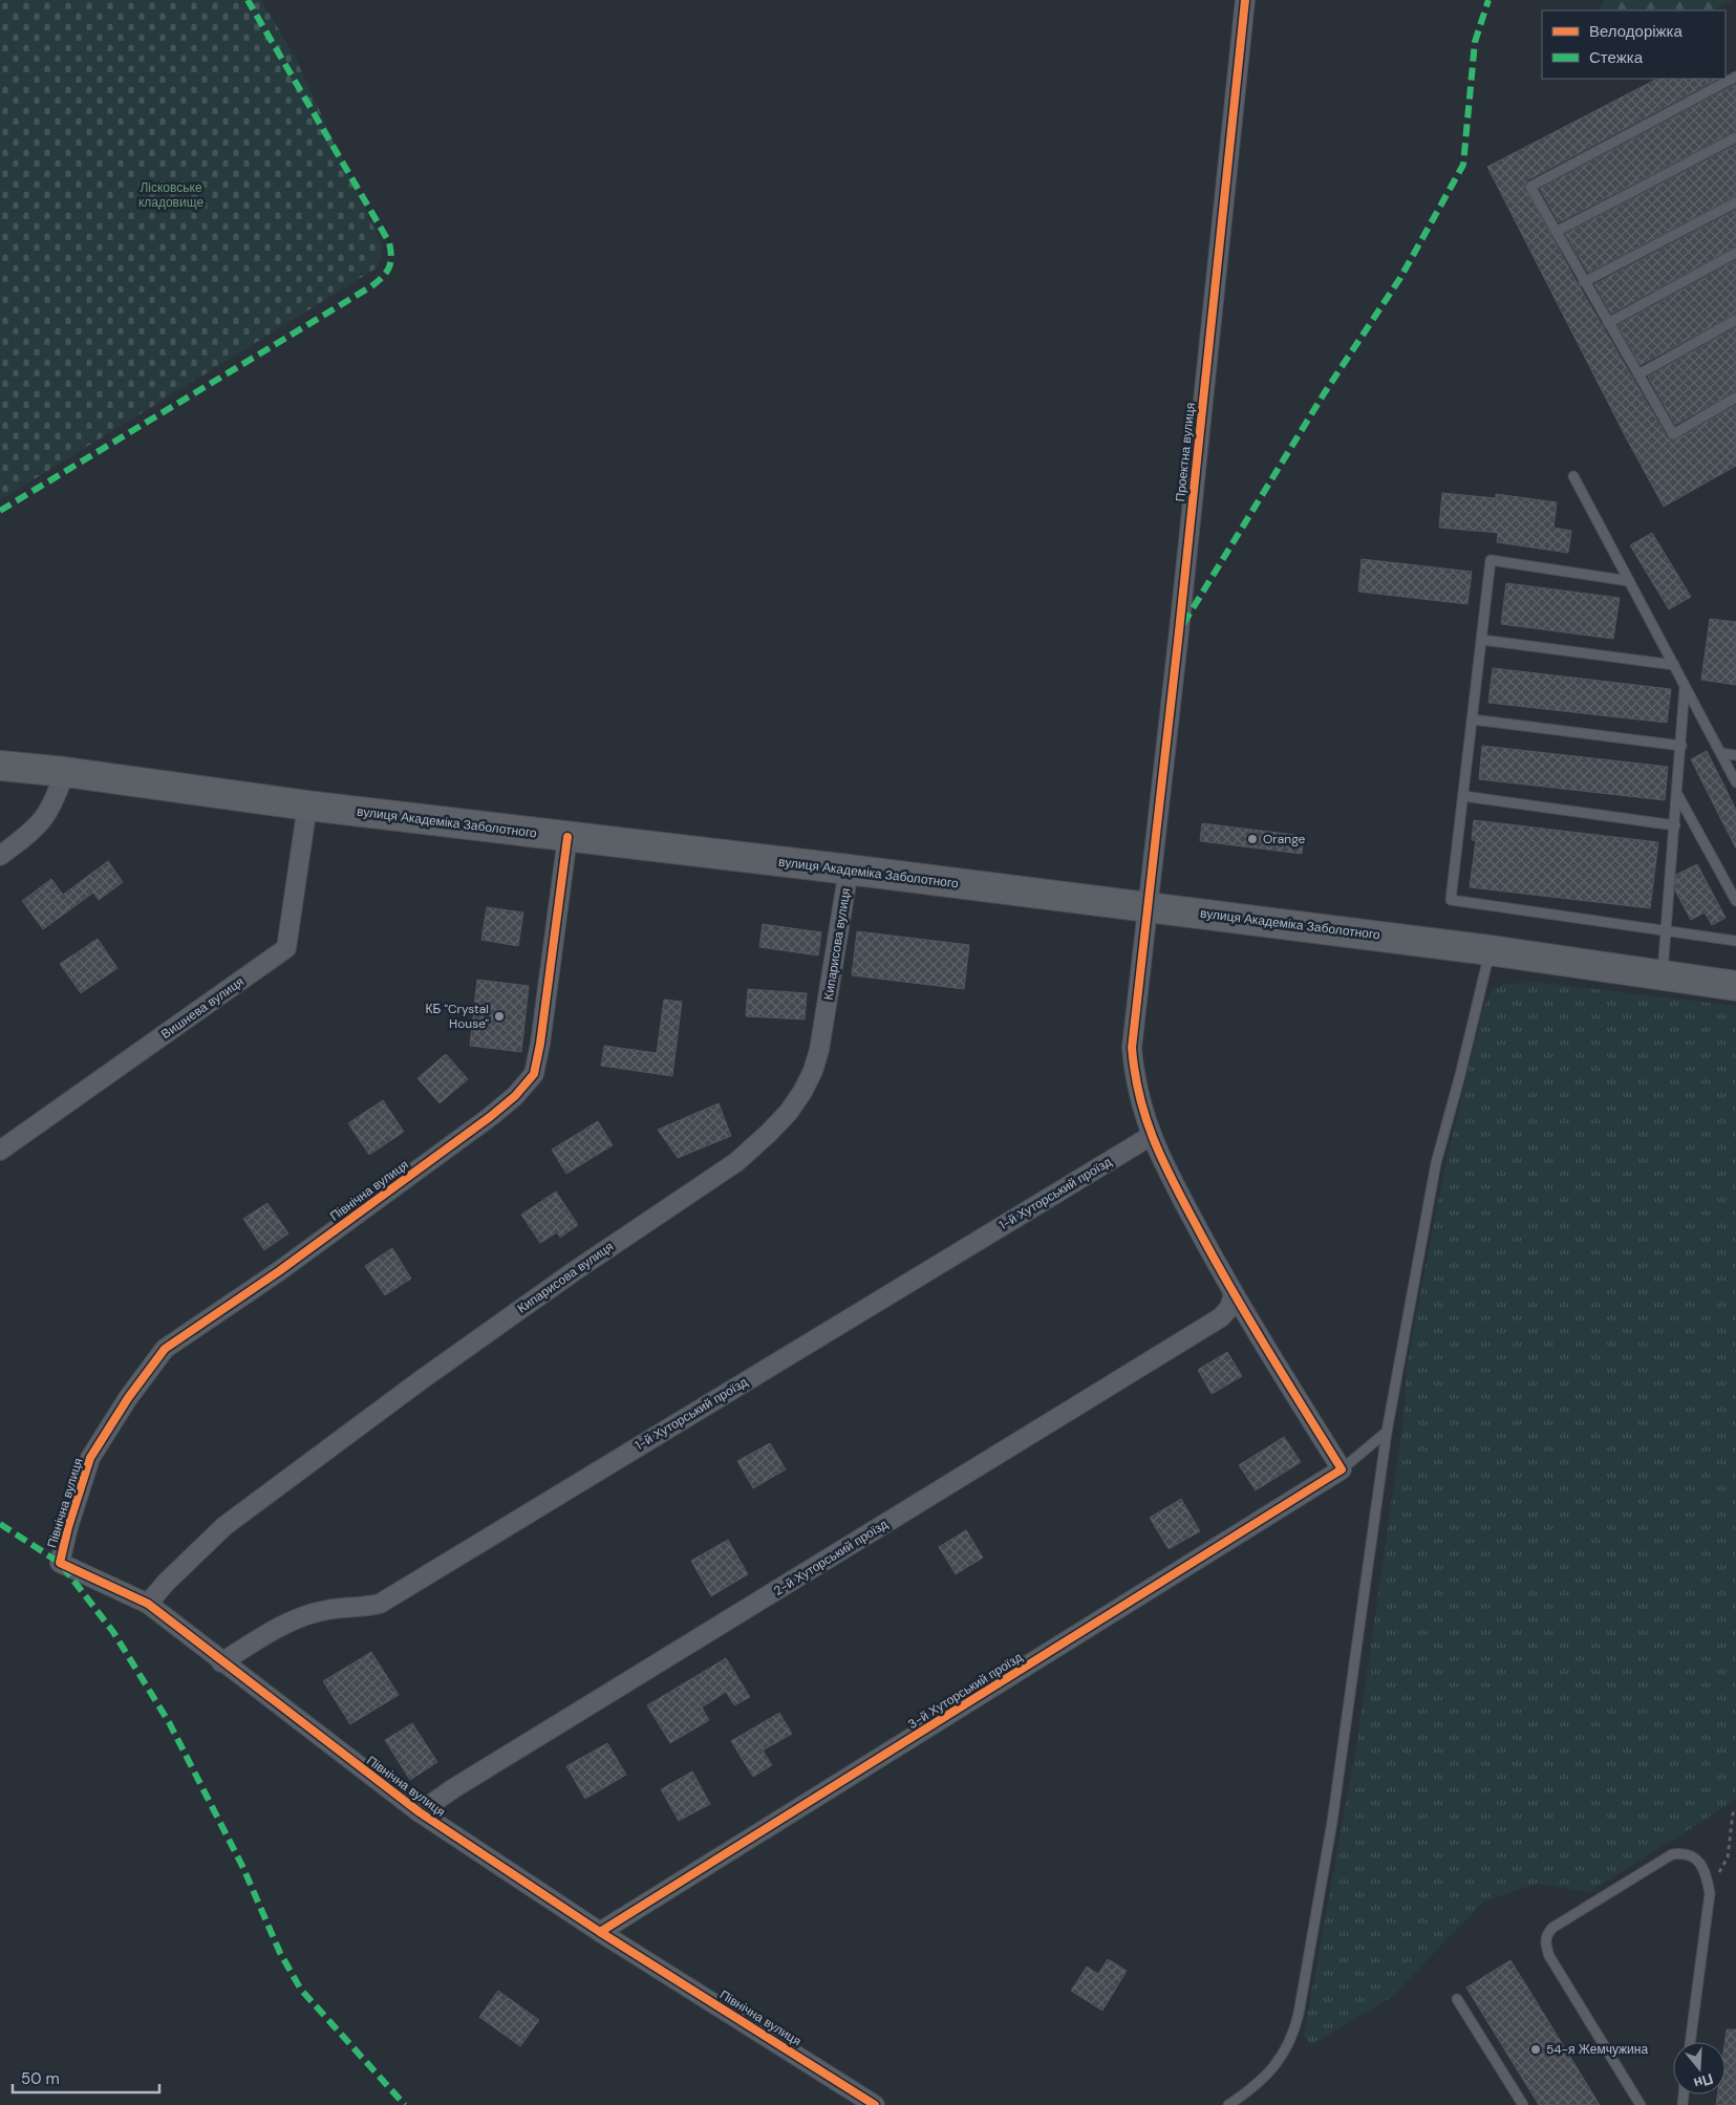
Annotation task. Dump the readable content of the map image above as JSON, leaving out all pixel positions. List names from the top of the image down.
{
  "streets": {
    "main road": ["вулиця Академіка Заболотного"],
    "street": [
      "Проектна вулиця",
      "Кипарисова вулиця",
      "Вишнева вулиця",
      "Північна вулиця",
      "1-й Хуторський проїзд",
      "2-й Хуторський проїзд",
      "3-й Хуторський проїзд"
    ]
  },
  "crossings": [
    ["Проектна вулиця", "вулиця Академіка Заболотного"],
    ["Проектна вулиця", "1-й Хуторський проїзд"],
    ["Проектна вулиця", "2-й Хуторський проїзд"],
    ["Проектна вулиця", "3-й Хуторський проїзд"],
    ["вулиця Академіка Заболотного", "Кипарисова вулиця"],
    ["вулиця Академіка Заболотного", "Вишнева вулиця"],
    ["вулиця Академіка Заболотного", "Північна вулиця"],
    ["Кипарисова вулиця", "Північна вулиця"],
    ["Північна вулиця", "1-й Хуторський проїзд"],
    ["Північна вулиця", "2-й Хуторський проїзд"],
    ["Північна вулиця", "3-й Хуторський проїзд"]
  ],
  "parks": ["Лісковське кладовище"],
  "places": ["Orange", "КБ \"Crystal House\"", "54-я Жемчужина"],
  "legend": ["Велодоріжка", "Стежка"],
  "scale_bar": "50 m",
  "north": "bottom"
}
